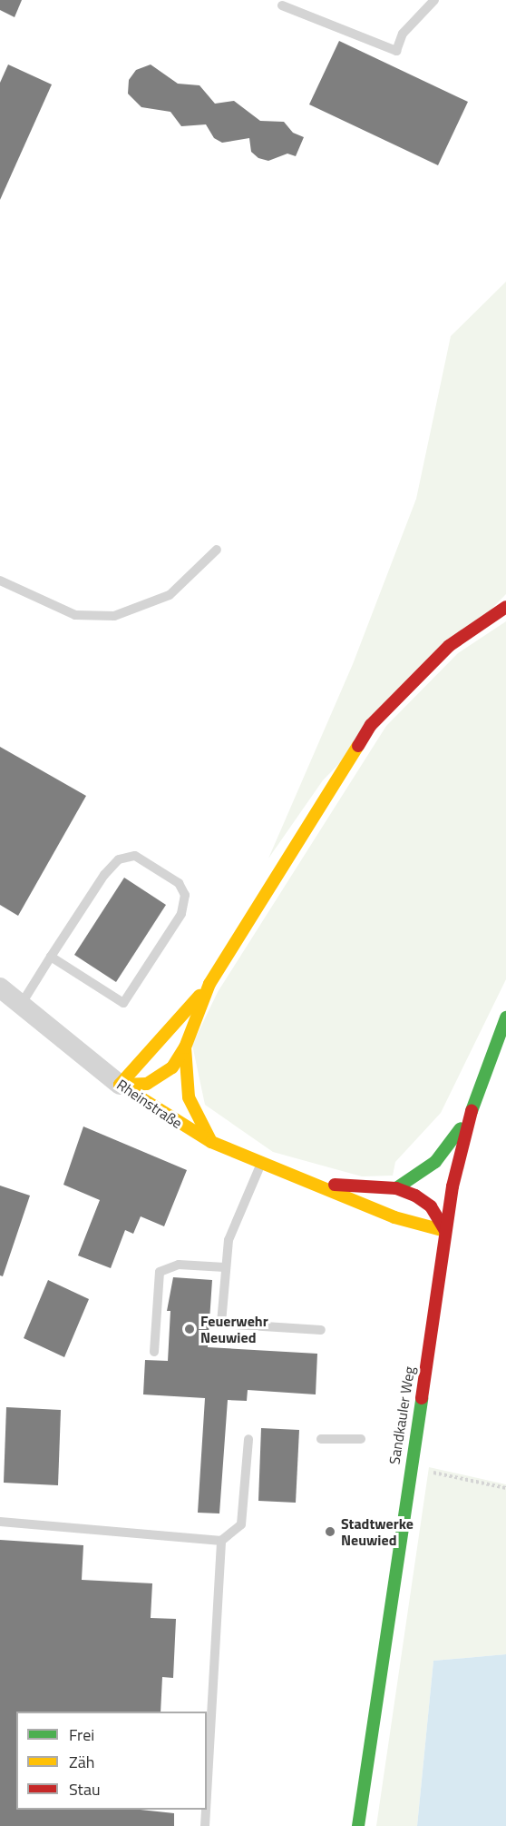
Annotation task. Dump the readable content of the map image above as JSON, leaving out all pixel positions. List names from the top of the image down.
{
  "streets": {
    "main road": ["Rheinstraße", "Sandkauler Weg"]
  },
  "crossings": [
    ["Rheinstraße", "Sandkauler Weg"]
  ],
  "places": ["Feuerwehr Neuwied", "Stadtwerke Neuwied"],
  "legend": ["Frei", "Zäh", "Stau"]
}
